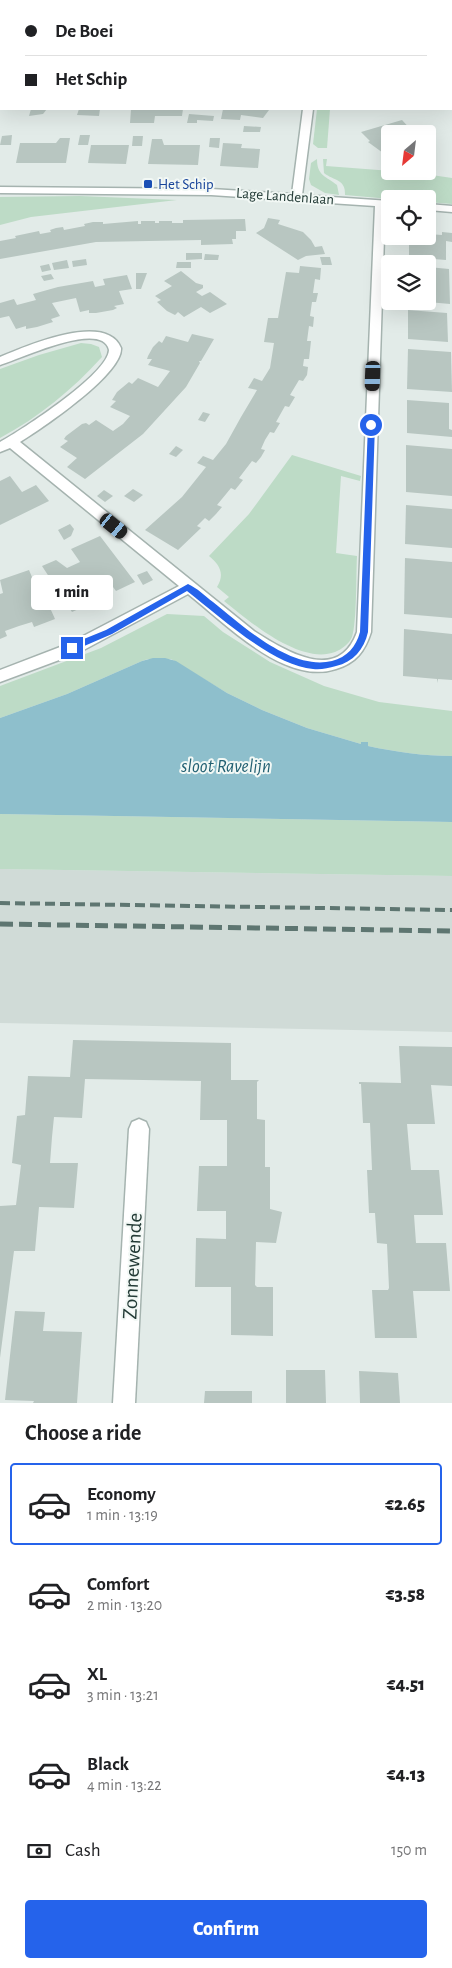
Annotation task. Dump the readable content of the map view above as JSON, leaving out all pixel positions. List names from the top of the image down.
{
  "streets": {
    "street": ["Lage Landenlaan", "Zonnewende"]
  },
  "water": ["sloot Ravelijn"],
  "places": {
    "transit": ["Het Schip"]
  },
  "north": "bottom left",
  "page": {
    "banner": ["De Boei", "Het Schip"],
    "bubble": "1 min",
    "heading": "Choose a ride",
    "list": [
      {
        "name": "Economy",
        "note": "1 min · 13:19",
        "value": "€2.65"
      },
      {
        "name": "Comfort",
        "note": "2 min · 13:20",
        "value": "€3.58"
      },
      {
        "name": "XL",
        "note": "3 min · 13:21",
        "value": "€4.51"
      },
      {
        "name": "Black",
        "note": "4 min · 13:22",
        "value": "€4.13"
      }
    ],
    "pay": ["Cash", "150 m"],
    "buttons": "Confirm"
  }
}
